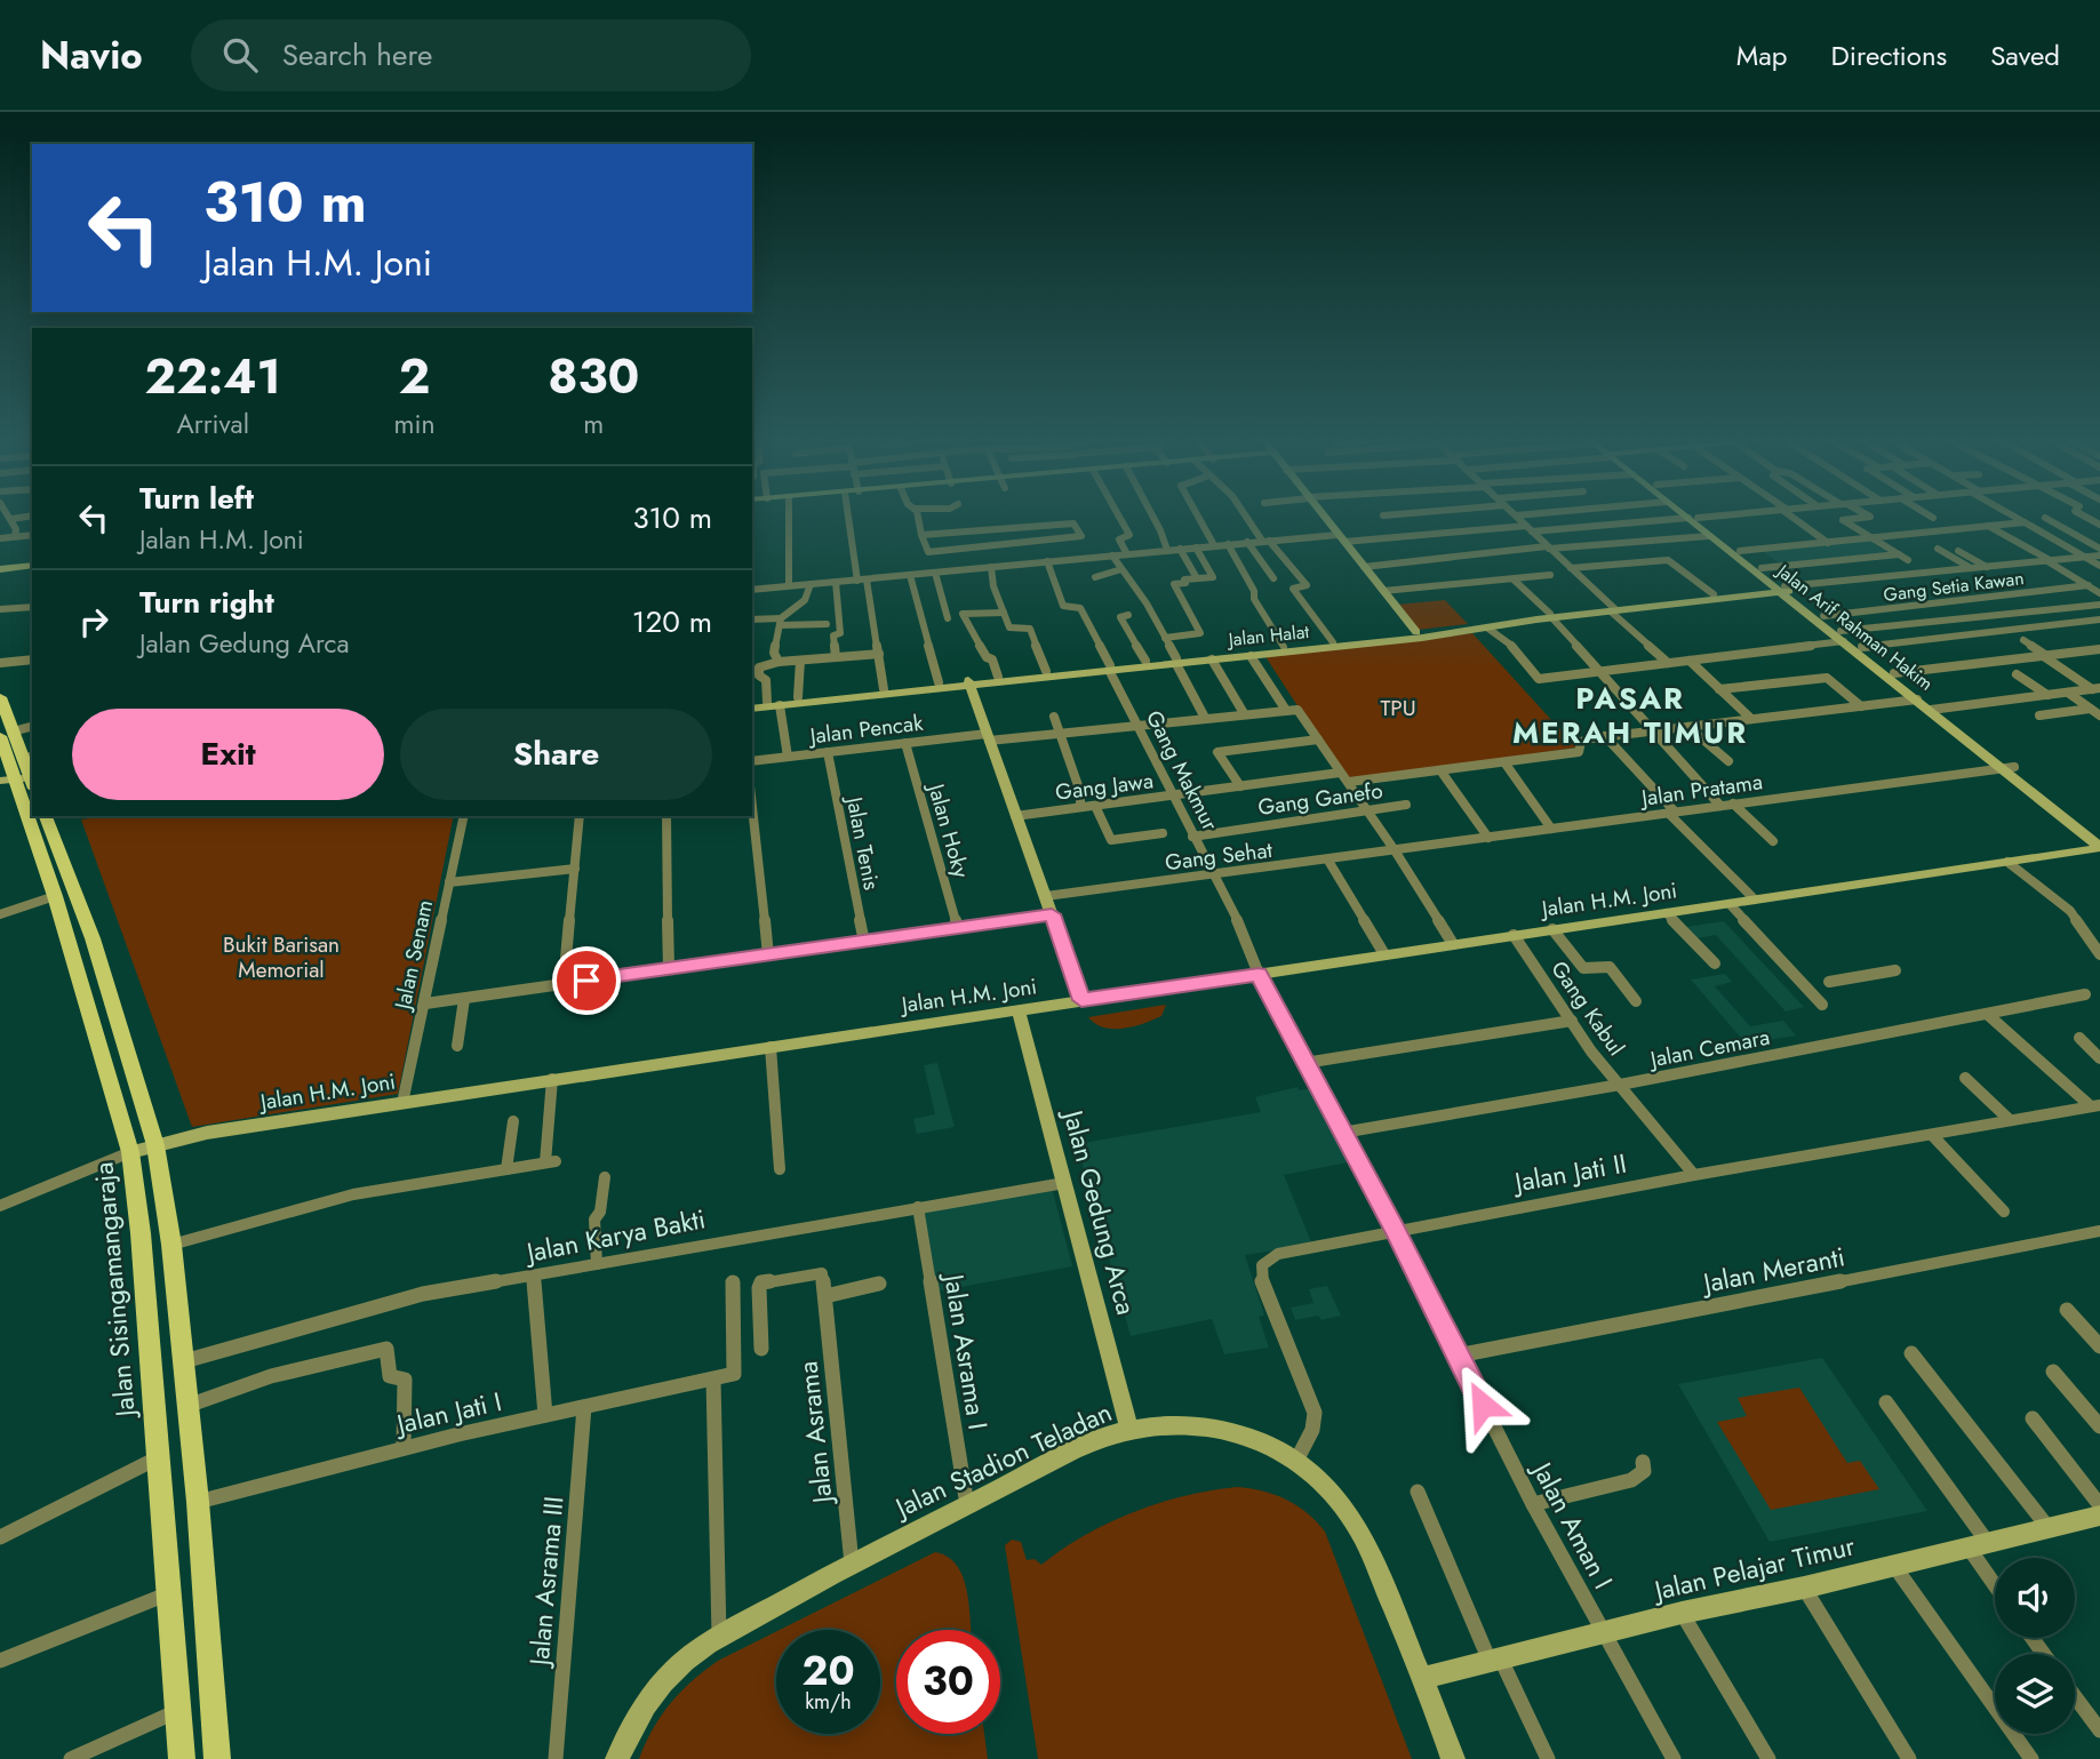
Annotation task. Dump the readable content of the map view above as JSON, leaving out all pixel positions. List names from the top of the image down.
{
  "streets": {
    "main road": ["Jalan Sisingamangaraja"],
    "street": [
      "Gang Setia Kawan",
      "Jalan Arif Rahman Hakim",
      "Jalan Halat",
      "Jalan Pencak",
      "Gang Makmur",
      "Gang Jawa",
      "Jalan Pratama",
      "Gang Ganefo",
      "Jalan Hoky",
      "Jalan Tenis",
      "Gang Sehat",
      "Jalan H.M. Joni",
      "Jalan Senam",
      "Gang Kabul",
      "Jalan Cemara",
      "Jalan Jati II",
      "Jalan Gedung Arca",
      "Jalan Karya Bakti",
      "Jalan Meranti",
      "Jalan Asrama I",
      "Jalan Jati I",
      "Jalan Asrama",
      "Jalan Stadion Teladan",
      "Jalan Aman I",
      "Jalan Pelajar Timur",
      "Jalan Asrama III"
    ]
  },
  "crossings": [
    ["Gang Setia Kawan", "Jalan Arif Rahman Hakim"],
    ["Jalan Arif Rahman Hakim", "Jalan Halat"],
    ["Jalan Arif Rahman Hakim", "Jalan Pratama"],
    ["Jalan Arif Rahman Hakim", "Jalan H.M. Joni"],
    ["Jalan Halat", "Gang Makmur"],
    ["Jalan Pencak", "Gang Makmur"],
    ["Jalan Pencak", "Jalan Hoky"],
    ["Jalan Pencak", "Jalan Tenis"],
    ["Gang Makmur", "Gang Jawa"],
    ["Gang Makmur", "Gang Ganefo"],
    ["Gang Makmur", "Gang Sehat"],
    ["Gang Makmur", "Jalan H.M. Joni"],
    ["Gang Makmur", "Jalan Aman I"],
    ["Jalan Pratama", "Gang Sehat"],
    ["Jalan H.M. Joni", "Jalan Senam"],
    ["Jalan H.M. Joni", "Gang Kabul"],
    ["Jalan H.M. Joni", "Jalan Gedung Arca"],
    ["Jalan H.M. Joni", "Jalan Sisingamangaraja"],
    ["Jalan H.M. Joni", "Jalan Aman I"],
    ["Gang Kabul", "Jalan Cemara"],
    ["Gang Kabul", "Jalan Jati II"],
    ["Jalan Cemara", "Jalan Aman I"],
    ["Jalan Jati II", "Jalan Stadion Teladan"],
    ["Jalan Jati II", "Jalan Aman I"],
    ["Jalan Gedung Arca", "Jalan Karya Bakti"],
    ["Jalan Gedung Arca", "Jalan Stadion Teladan"],
    ["Jalan Karya Bakti", "Jalan Asrama I"],
    ["Jalan Meranti", "Jalan Aman I"],
    ["Jalan Asrama I", "Jalan Stadion Teladan"],
    ["Jalan Jati I", "Jalan Asrama III"],
    ["Jalan Asrama", "Jalan Stadion Teladan"],
    ["Jalan Stadion Teladan", "Jalan Pelajar Timur"],
    ["Jalan Aman I", "Jalan Pelajar Timur"]
  ],
  "districts": ["PASAR MERAH TIMUR"],
  "parks": ["TPU", "Bukit Barisan Memorial"],
  "page": {
    "header": "Navio",
    "search": "Search here",
    "nav": ["Map", "Directions", "Saved"],
    "turn": ["310 m", "Jalan H.M. Joni"],
    "eta": [
      "22:41",
      "Arrival",
      "2",
      "min",
      "830",
      "m"
    ],
    "list": [
      {
        "name": "Turn left",
        "note": "Jalan H.M. Joni",
        "value": "310 m"
      },
      {
        "name": "Turn right",
        "note": "Jalan Gedung Arca",
        "value": "120 m"
      }
    ],
    "buttons": ["Exit", "Share"],
    "speed": "20 km/h",
    "limit": "30"
  }
}
